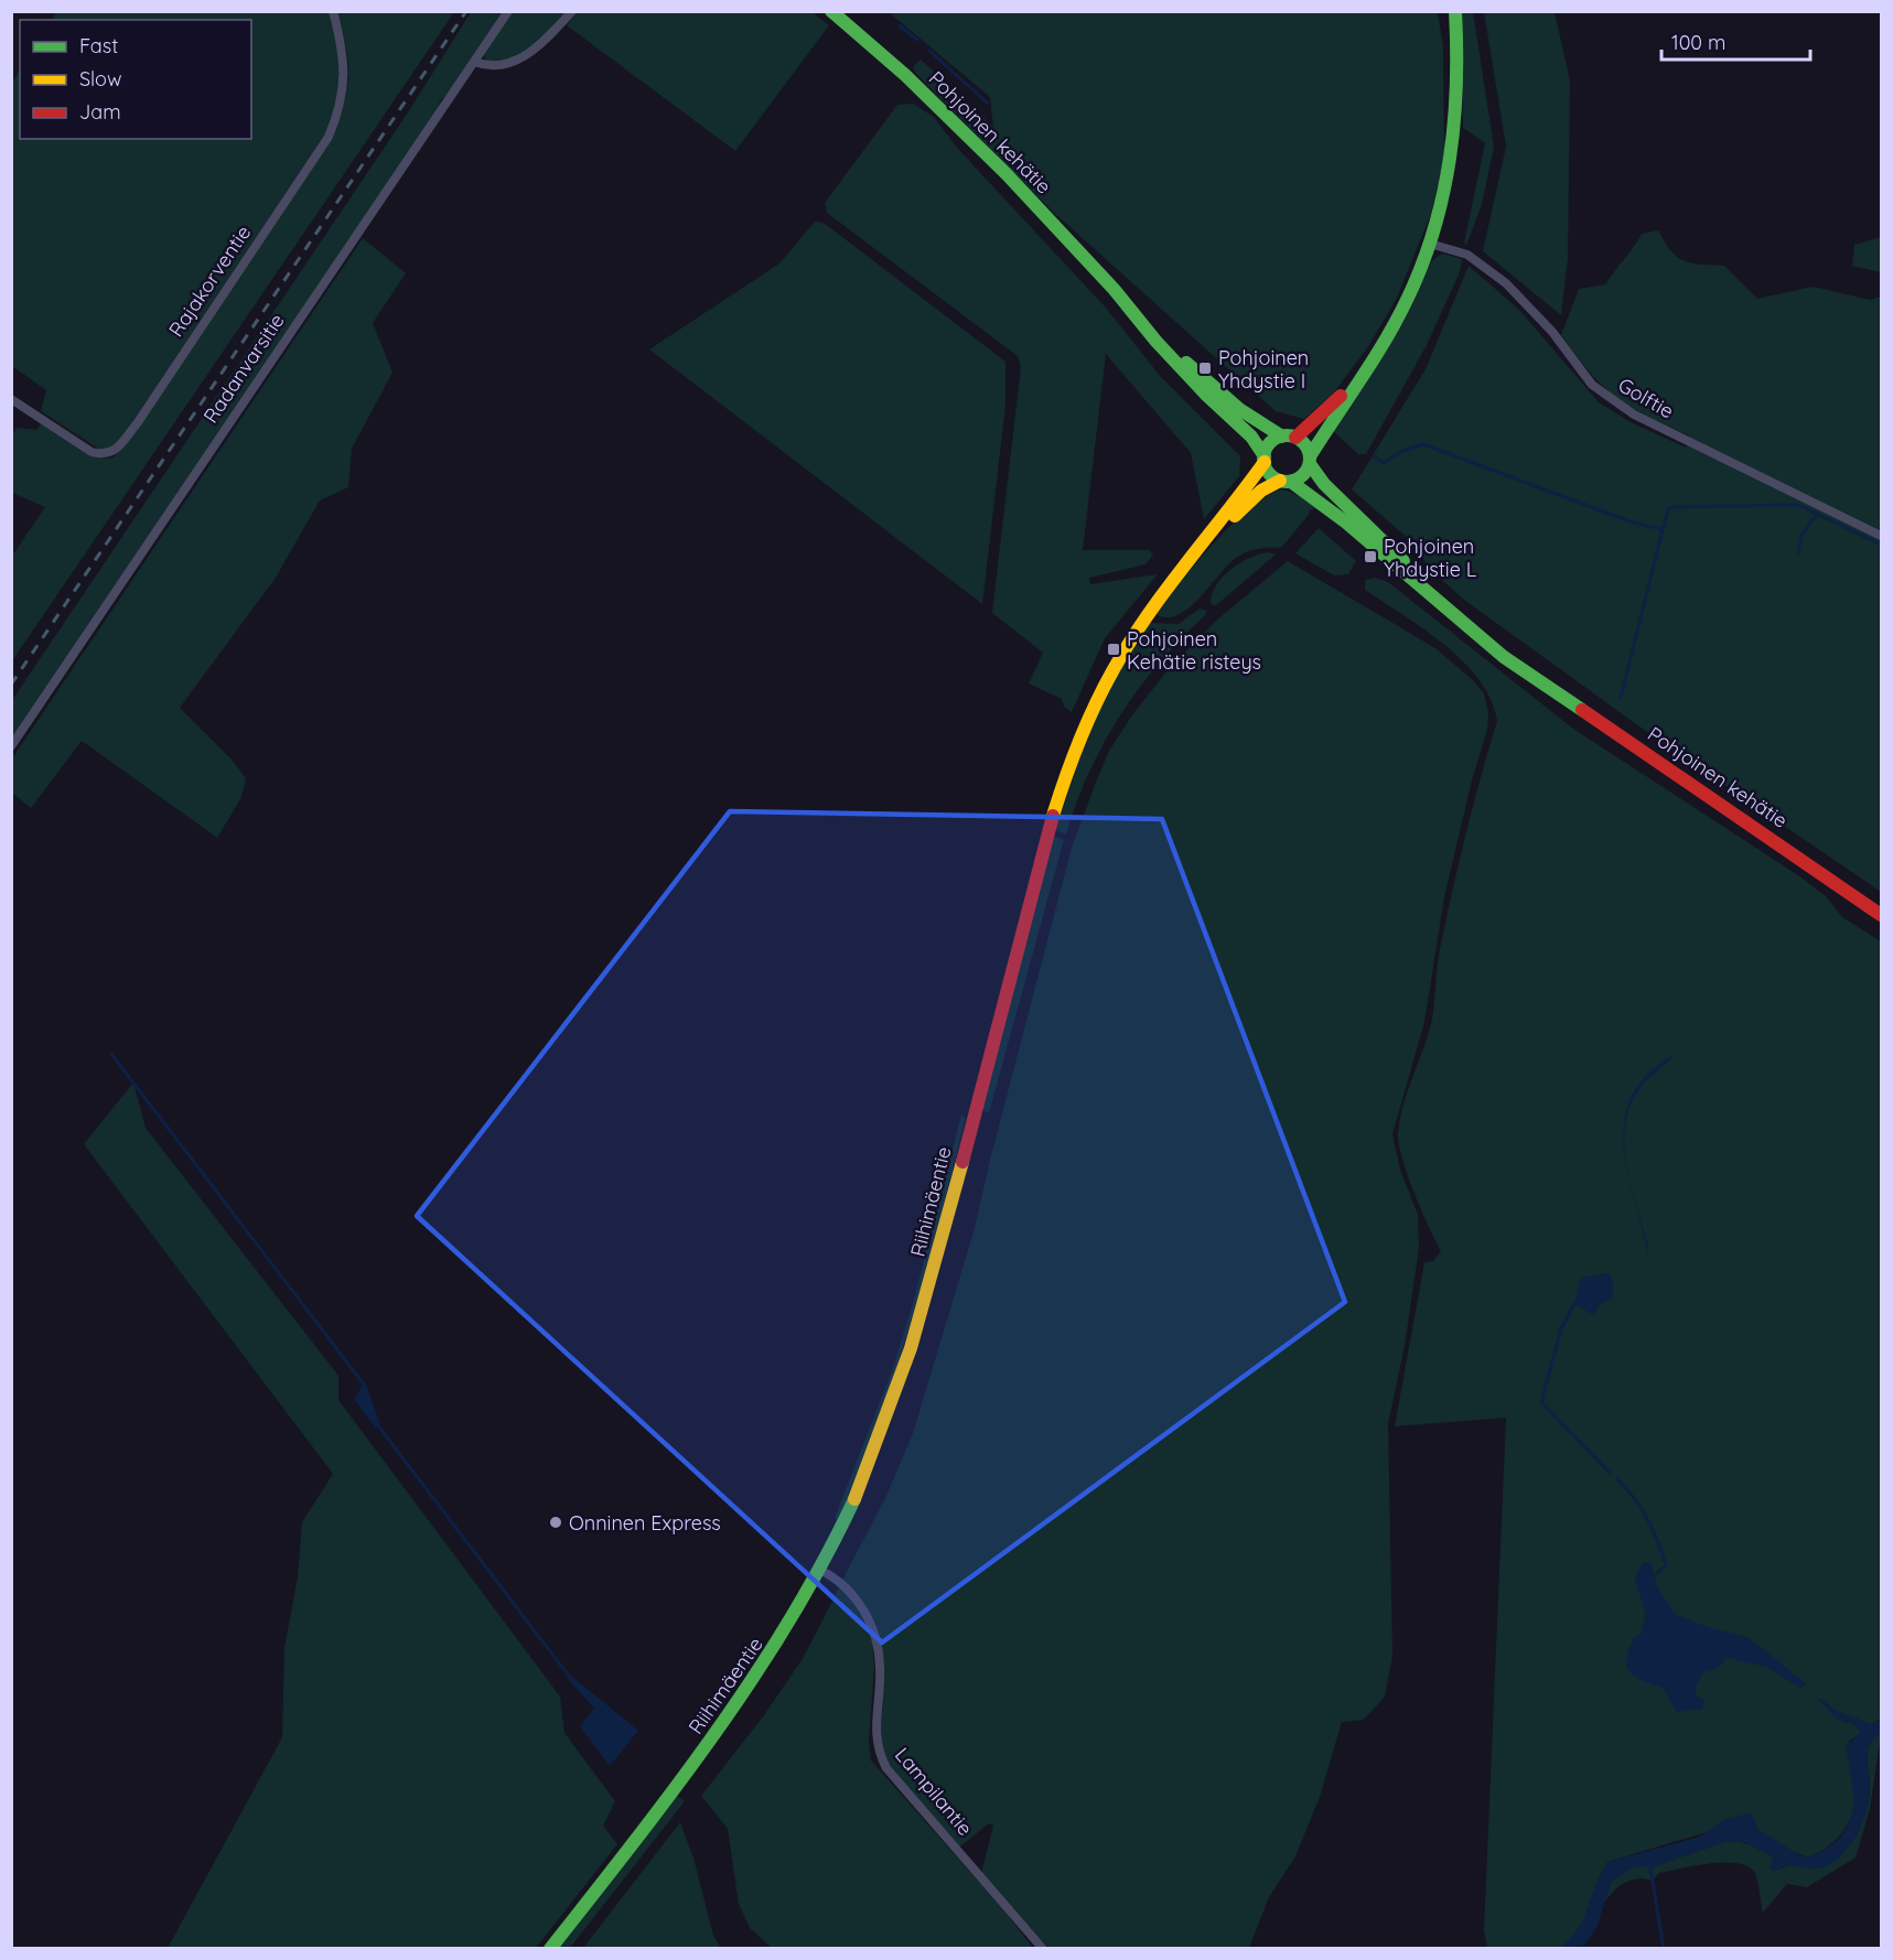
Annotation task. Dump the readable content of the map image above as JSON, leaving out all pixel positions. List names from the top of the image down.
{
  "streets": {
    "main road": ["Pohjoinen kehätie", "Riihimäentie"],
    "street": [
      "Rajakorventie",
      "Radanvarsitie",
      "Golftie",
      "Lampilantie"
    ]
  },
  "crossings": [
    ["Pohjoinen kehätie", "Riihimäentie"],
    ["Riihimäentie", "Lampilantie"]
  ],
  "places": {
    "transit": ["Pohjoinen Yhdystie I", "Pohjoinen Yhdystie L", "Pohjoinen Kehätie risteys"],
    "other": ["Onninen Express"]
  },
  "legend": ["Fast", "Slow", "Jam"],
  "scale_bar": "100 m"
}
